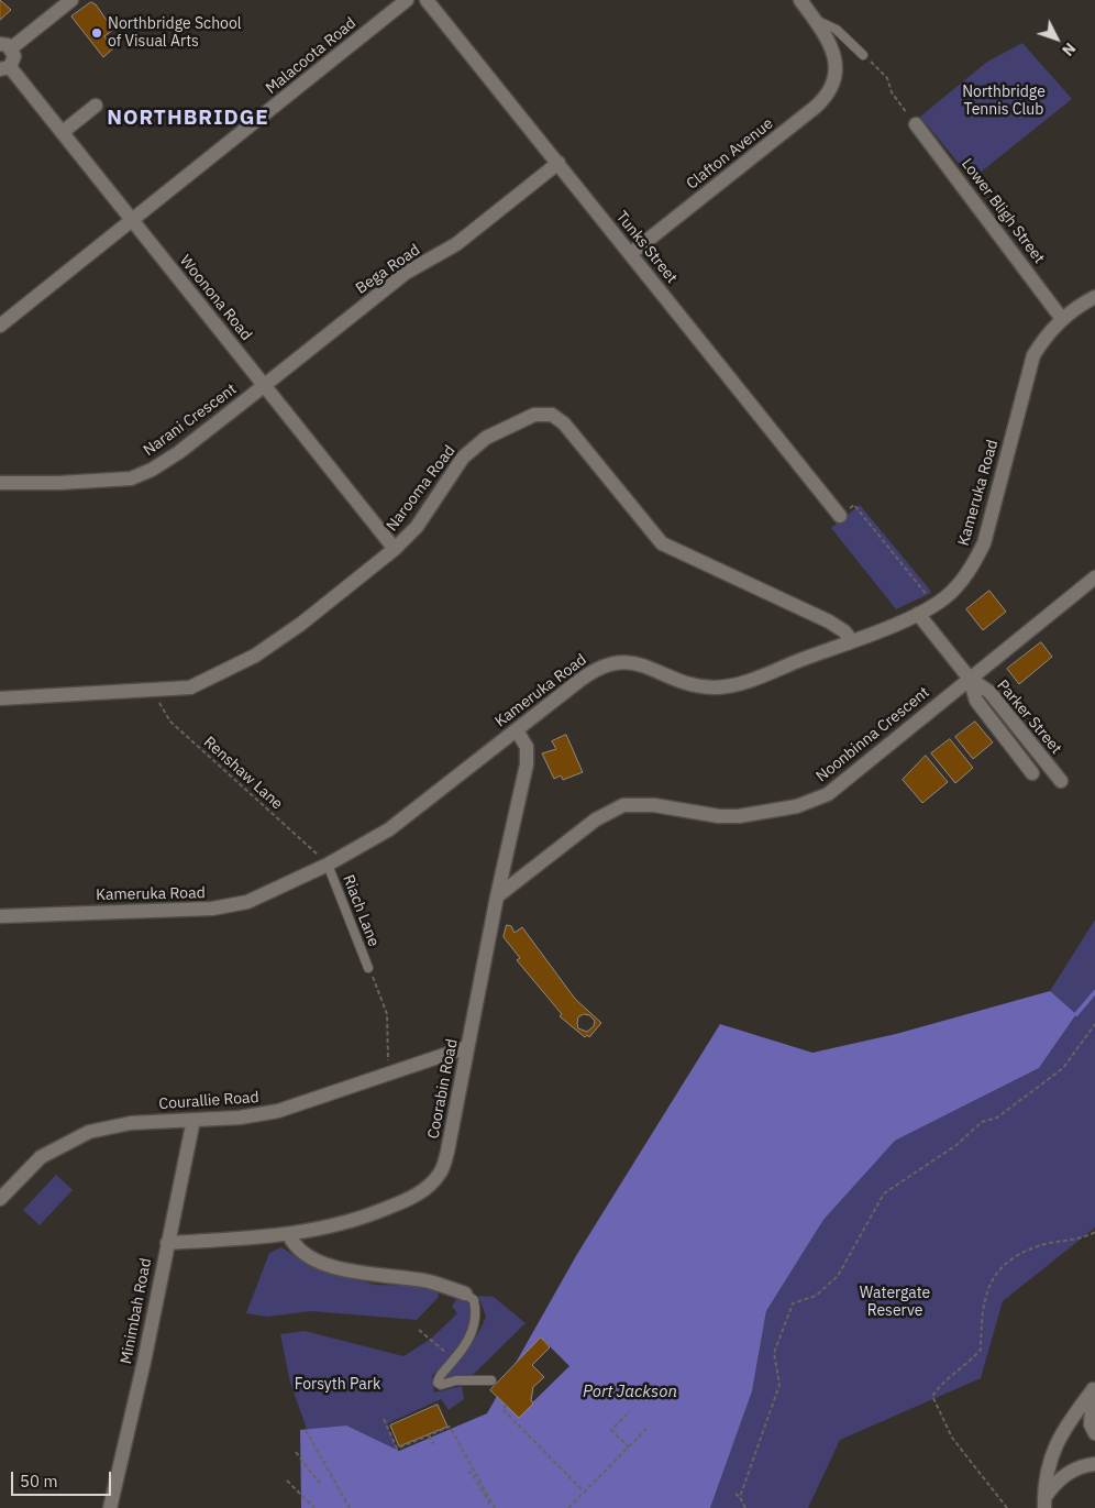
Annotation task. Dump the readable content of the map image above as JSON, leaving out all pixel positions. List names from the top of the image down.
{
  "streets": {
    "street": [
      "Malacoota Road",
      "Clafton Avenue",
      "Lower Bligh Street",
      "Tunks Street",
      "Bega Road",
      "Woonona Road",
      "Narani Crescent",
      "Narooma Road",
      "Kameruka Road",
      "Parker Street",
      "Noonbinna Crescent",
      "Coorabin Road",
      "Courallie Road",
      "Minimbah Road"
    ],
    "lane": ["Riach Lane"],
    "path": ["Renshaw Lane"]
  },
  "crossings": [
    ["Malacoota Road", "Woonona Road"],
    ["Clafton Avenue", "Tunks Street"],
    ["Lower Bligh Street", "Kameruka Road"],
    ["Tunks Street", "Bega Road"],
    ["Bega Road", "Woonona Road"],
    ["Bega Road", "Narani Crescent"],
    ["Woonona Road", "Narani Crescent"],
    ["Woonona Road", "Narooma Road"],
    ["Narooma Road", "Kameruka Road"],
    ["Narooma Road", "Renshaw Lane"],
    ["Kameruka Road", "Parker Street"],
    ["Kameruka Road", "Renshaw Lane"],
    ["Kameruka Road", "Riach Lane"],
    ["Kameruka Road", "Coorabin Road"],
    ["Parker Street", "Noonbinna Crescent"],
    ["Noonbinna Crescent", "Coorabin Road"],
    ["Renshaw Lane", "Riach Lane"],
    ["Coorabin Road", "Courallie Road"],
    ["Coorabin Road", "Minimbah Road"],
    ["Courallie Road", "Minimbah Road"]
  ],
  "districts": ["NORTHBRIDGE"],
  "water": ["Port Jackson"],
  "parks": ["Northbridge Tennis Club", "Watergate Reserve", "Forsyth Park"],
  "places": ["Northbridge School of Visual Arts"],
  "scale_bar": "50 m",
  "north": "bottom right"
}
